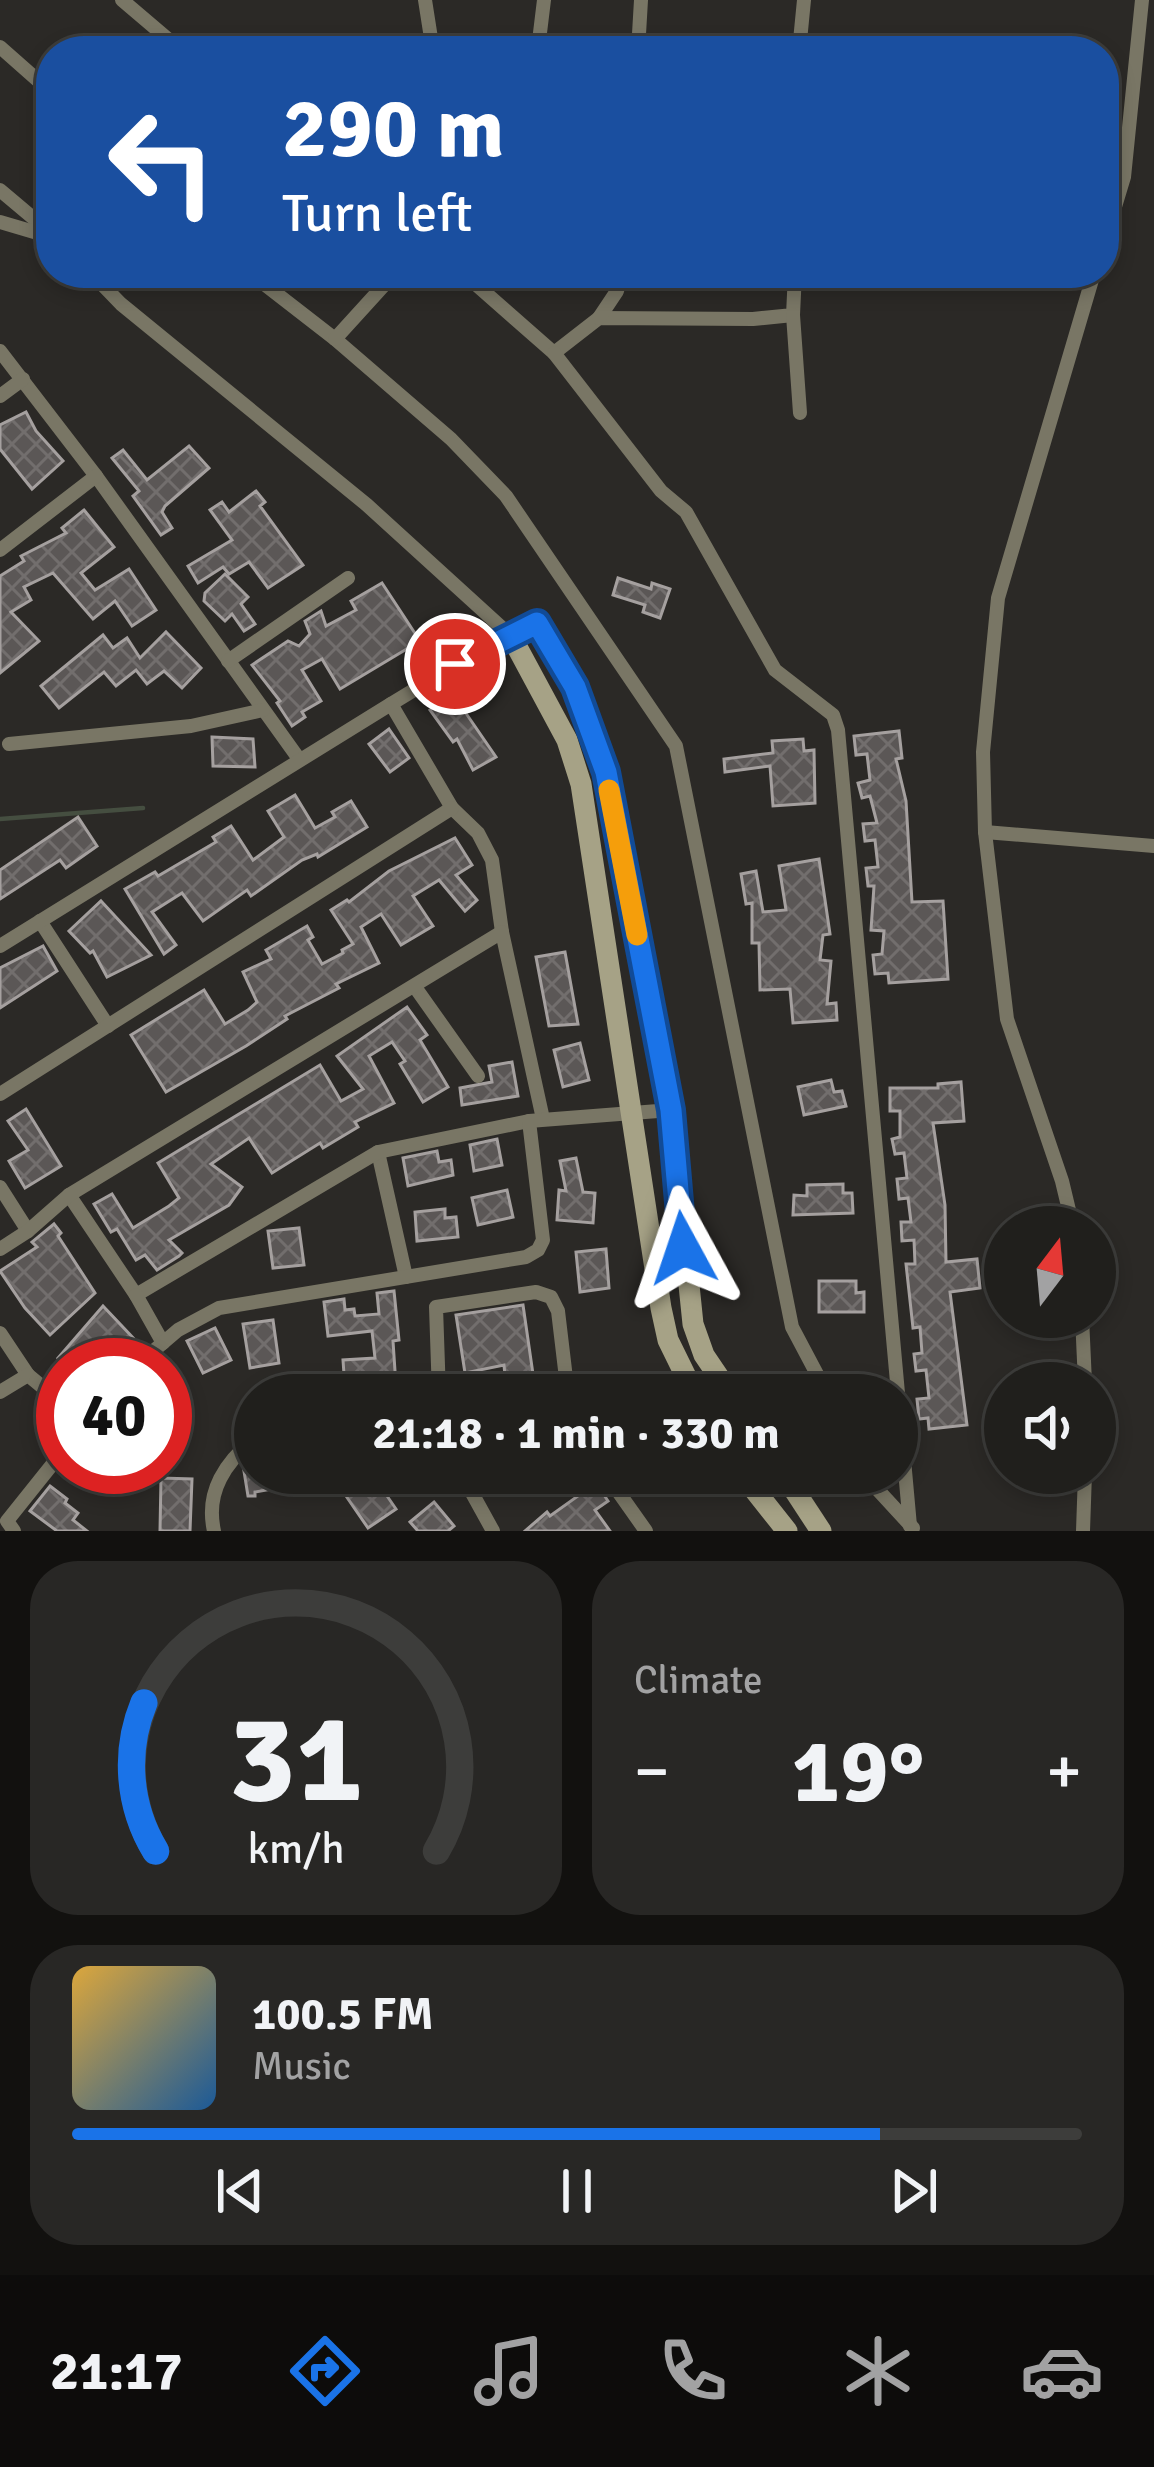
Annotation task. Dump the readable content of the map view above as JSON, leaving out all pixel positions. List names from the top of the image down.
{
  "north": "top",
  "page": {
    "turn": ["290 m", "Turn left"],
    "limit": "40",
    "trip": "21:18 · 1 min · 330 m",
    "tile": "Climate",
    "heat": ["−", "19°", "+"],
    "song": ["100.5 FM", "Music"],
    "tabs": "21:17",
    "gauge": ["31", "km/h"]
  }
}
